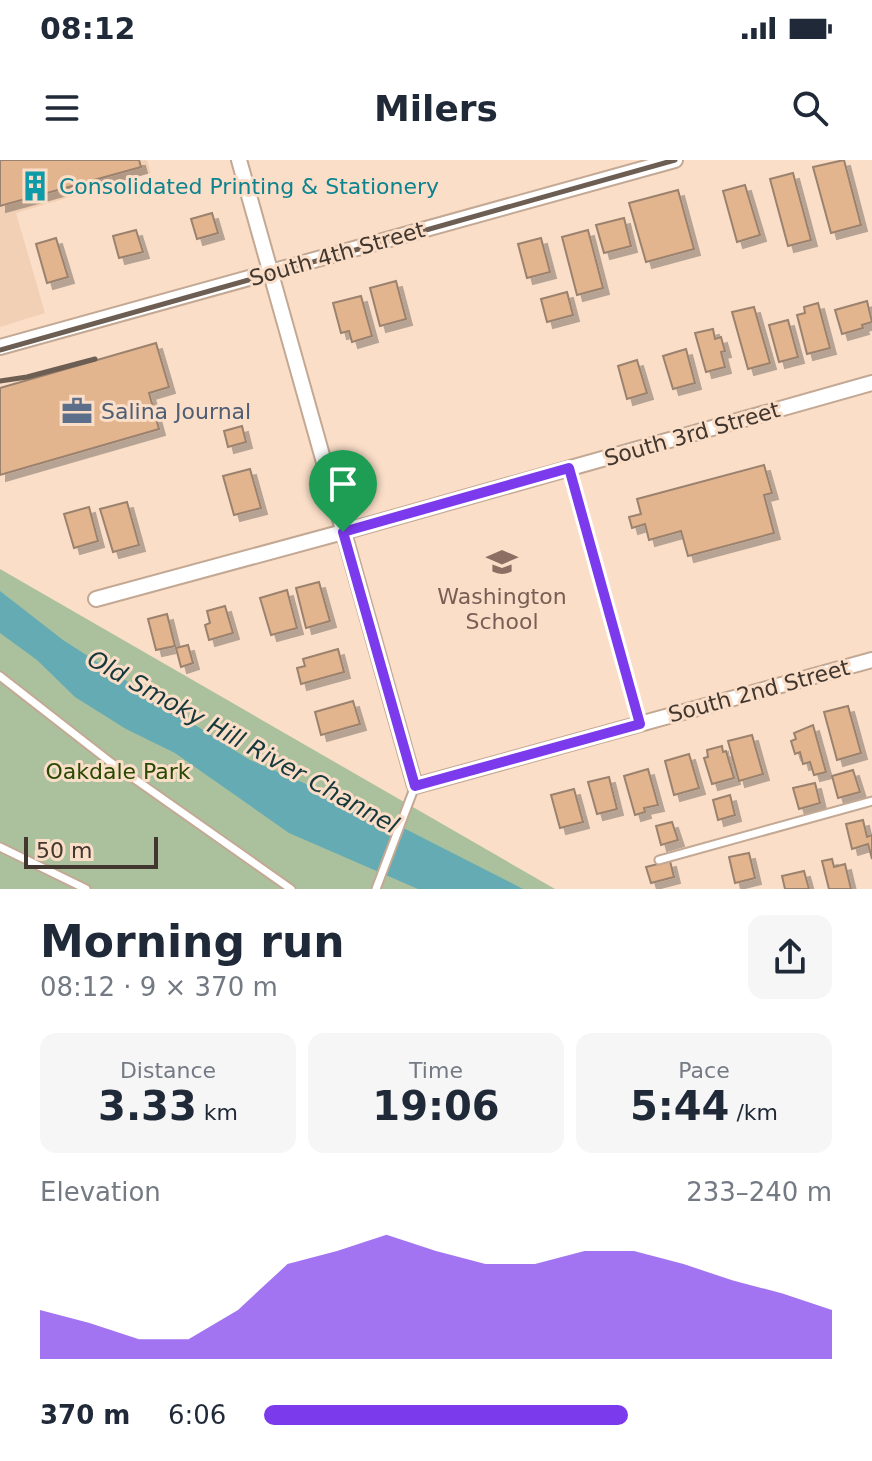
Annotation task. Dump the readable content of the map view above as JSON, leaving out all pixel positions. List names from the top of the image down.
{
  "streets": {
    "street": ["South 4th Street", "South 3rd Street", "South 2nd Street"]
  },
  "water": ["Old Smoky Hill River Channel"],
  "parks": ["Oakdale Park"],
  "places": {
    "building": ["Consolidated Printing & Stationery"],
    "office": ["Salina Journal"],
    "school or university": ["Washington School"]
  },
  "scale_bar": "50 m",
  "page": {
    "status": "08:12",
    "header": "Milers",
    "scale": "50 m",
    "heading": ["Morning run", "08:12 · 9 × 370 m"],
    "stats": [
      ["Distance", "3.33 km"],
      ["Time", "19:06"],
      ["Pace", "5:44 /km"]
    ],
    "chart": ["Elevation", "233–240 m"],
    "list": [
      {
        "name": "370 m",
        "note": "6:06"
      }
    ]
  }
}
